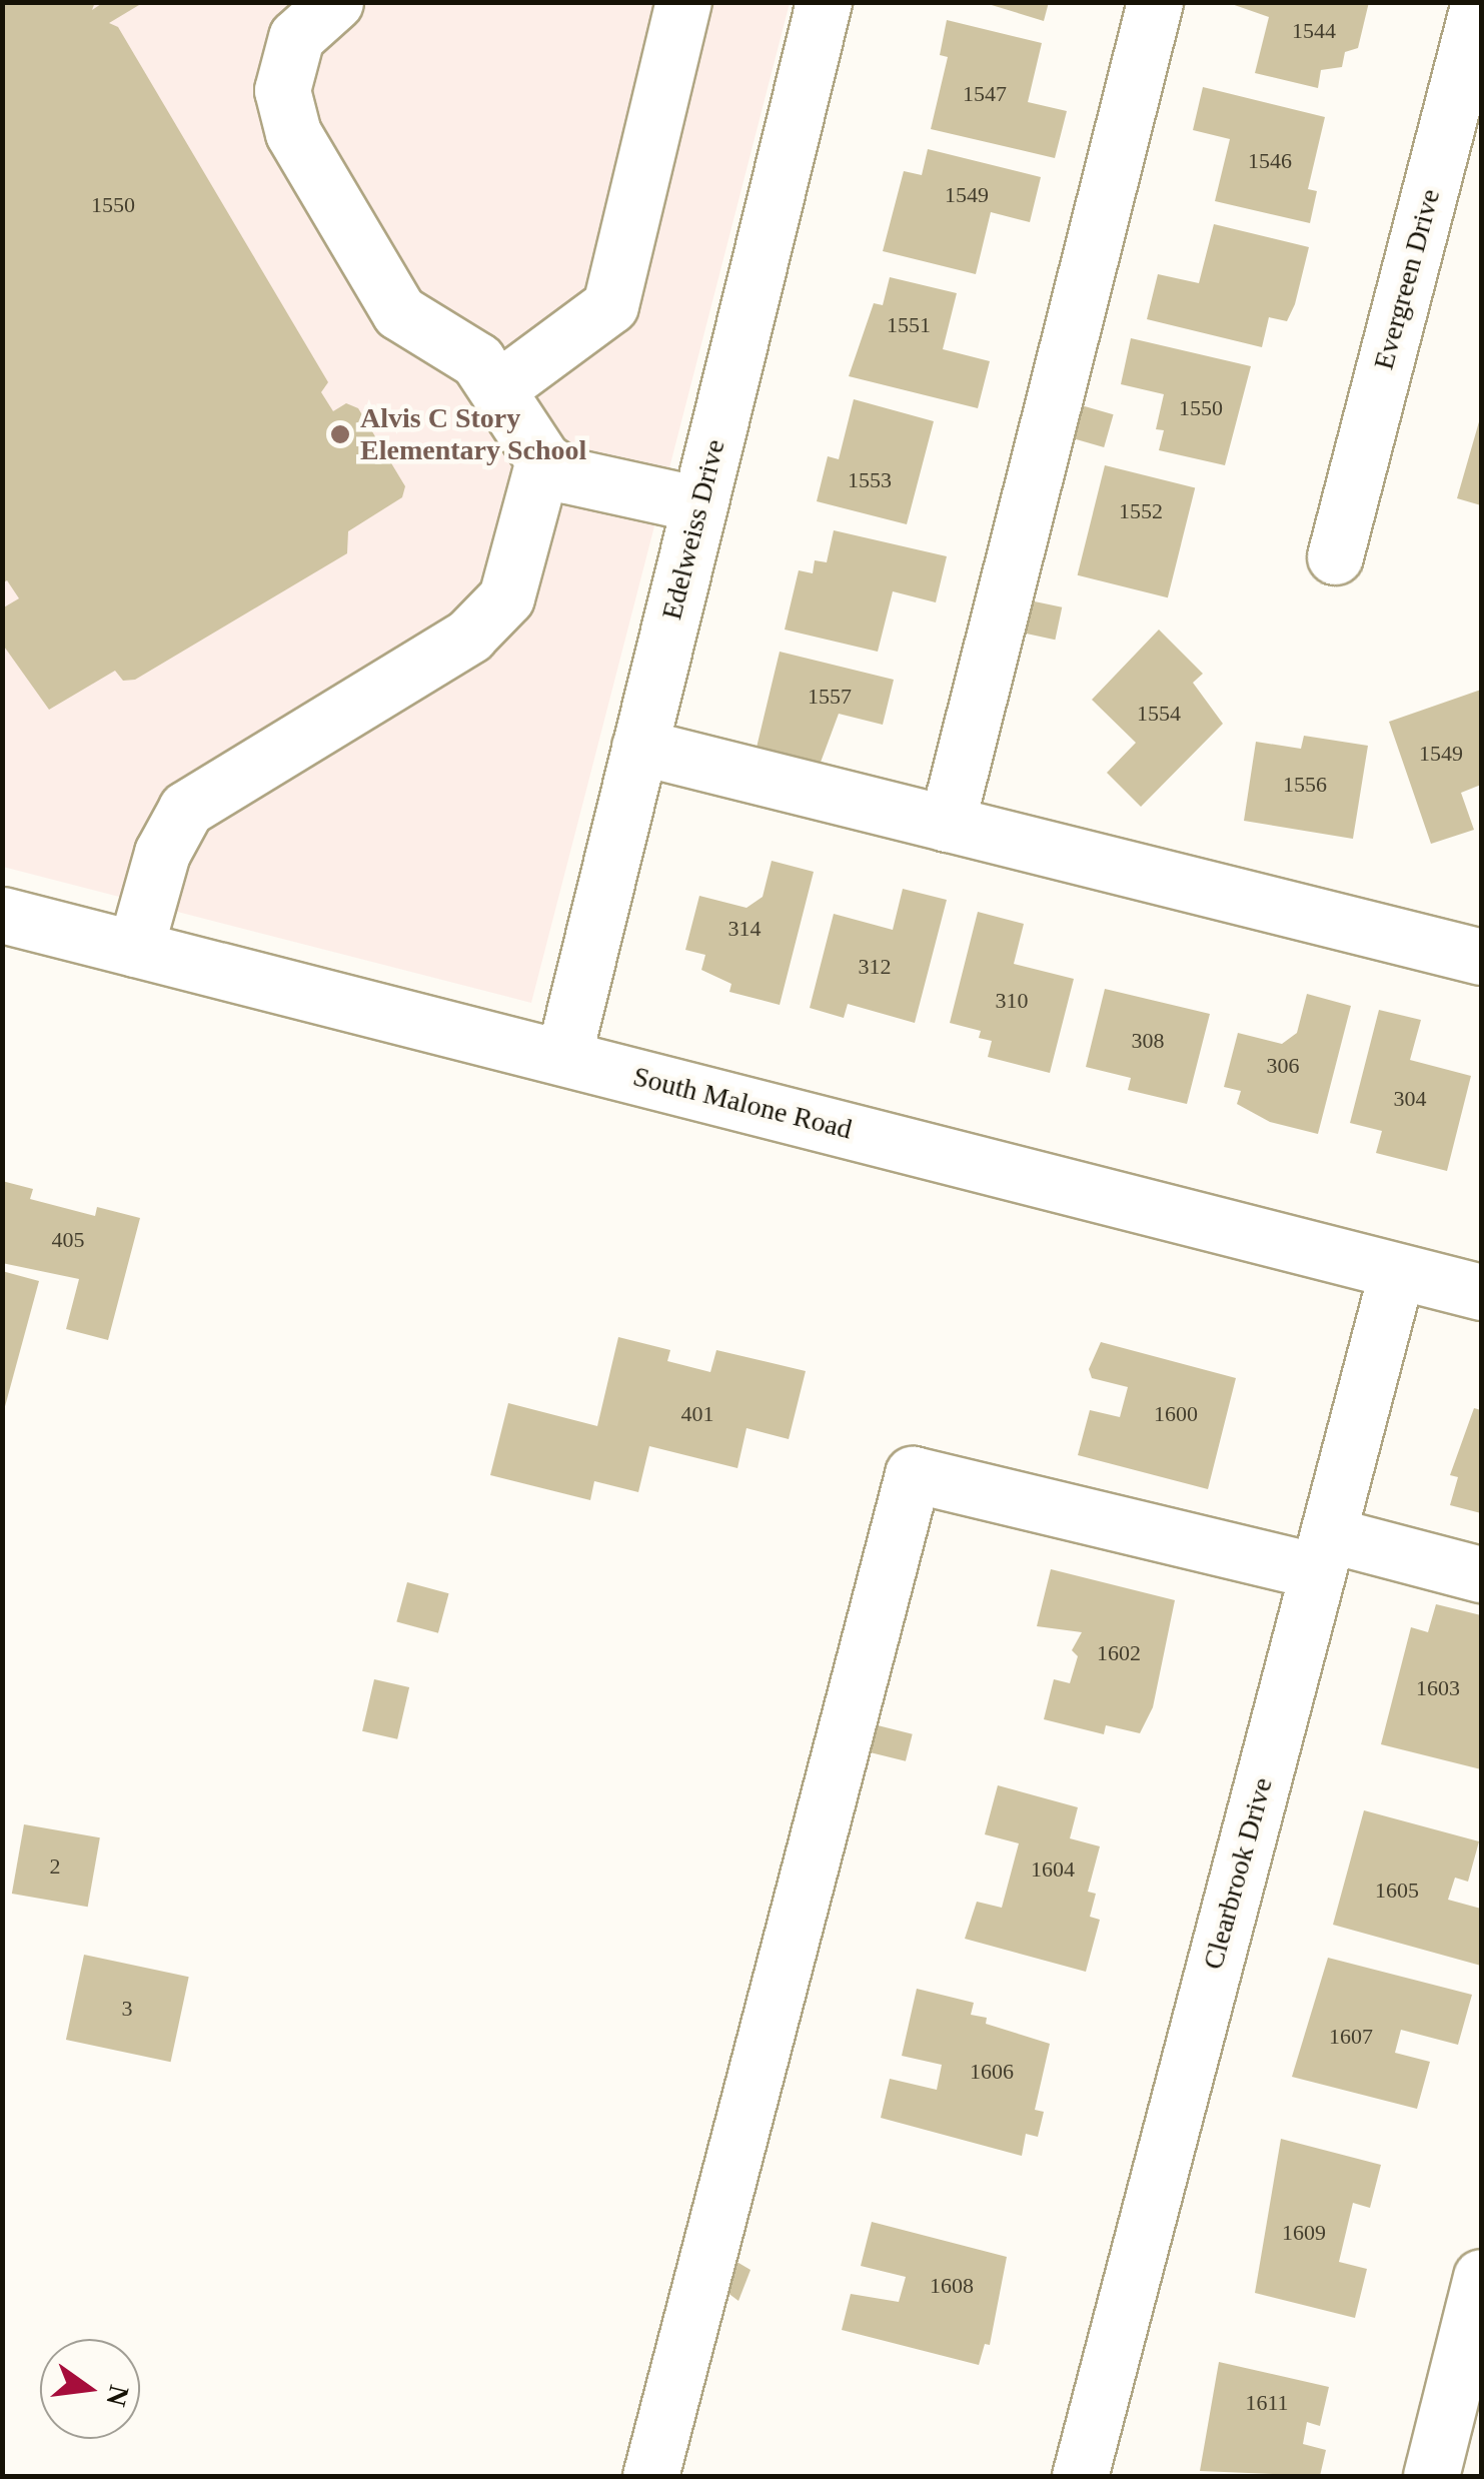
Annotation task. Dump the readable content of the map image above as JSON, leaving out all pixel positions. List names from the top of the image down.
{
  "streets": {
    "street": [
      "Evergreen Drive",
      "Edelweiss Drive",
      "South Malone Road",
      "Clearbrook Drive"
    ]
  },
  "crossings": [
    ["Edelweiss Drive", "South Malone Road"],
    ["South Malone Road", "Clearbrook Drive"]
  ],
  "places": ["Alvis C Story Elementary School"],
  "house_numbers": [
    "1544",
    "1547",
    "1546",
    "1549",
    "1550",
    "1551",
    "1550",
    "1553",
    "1552",
    "1557",
    "1554",
    "1549",
    "1556",
    "314",
    "312",
    "310",
    "308",
    "306",
    "304",
    "405",
    "401",
    "1600",
    "1602",
    "1603",
    "2",
    "1604",
    "1605",
    "3",
    "1607",
    "1606",
    "1609",
    "1608",
    "1611"
  ],
  "north": "right"
}
